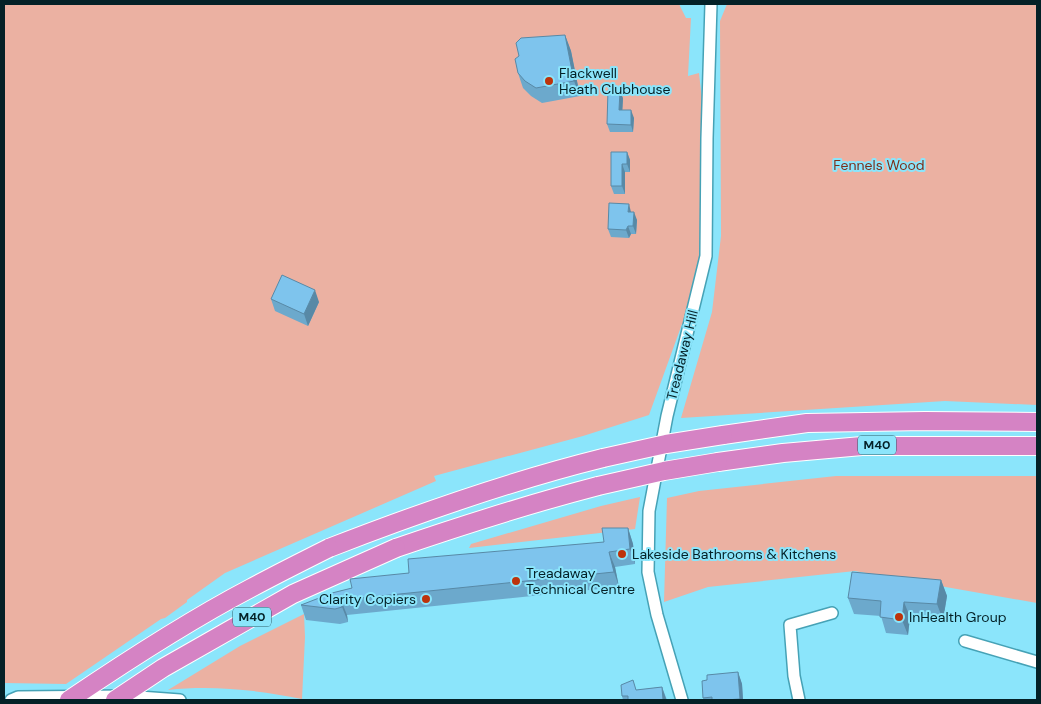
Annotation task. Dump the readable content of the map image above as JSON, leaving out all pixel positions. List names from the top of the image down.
{
  "streets": {
    "highway": ["M40"],
    "street": ["Treadaway Hill"]
  },
  "parks": ["Fennels Wood"],
  "places": [
    "Flackwell Heath Clubhouse",
    "Lakeside Bathrooms & Kitchens",
    "Treadaway Technical Centre",
    "Clarity Copiers",
    "InHealth Group"
  ]
}
